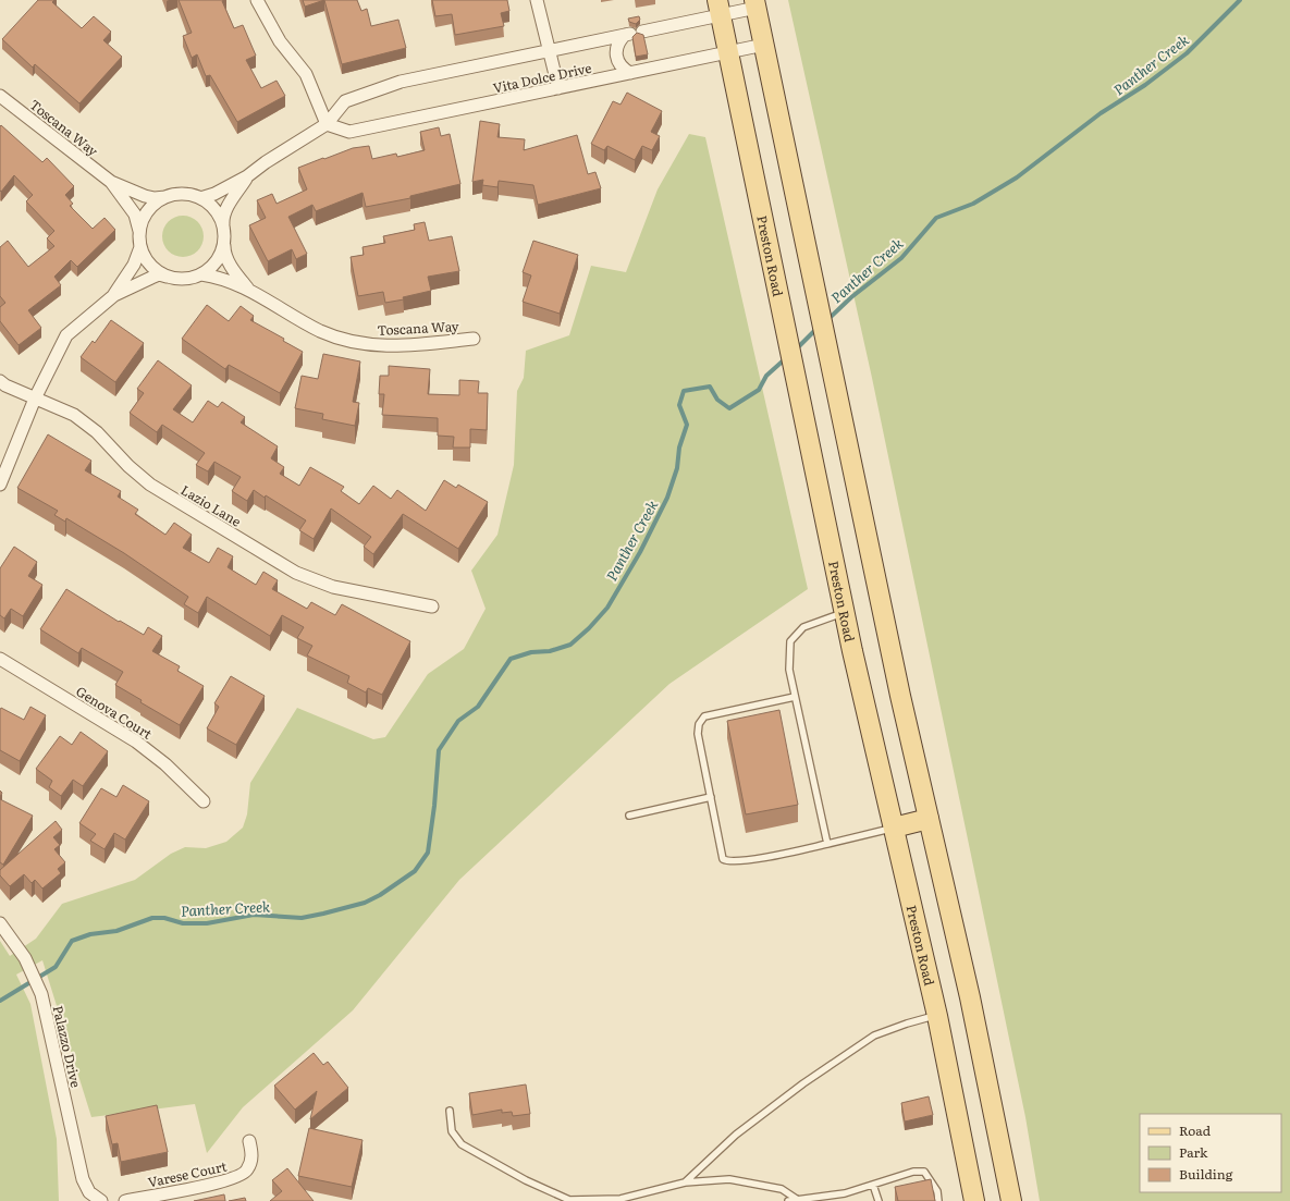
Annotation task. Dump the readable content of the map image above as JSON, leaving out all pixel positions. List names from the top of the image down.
{
  "streets": {
    "main road": ["Preston Road"],
    "street": [
      "Vita Dolce Drive",
      "Toscana Way",
      "Lazio Lane",
      "Genova Court",
      "Palazzo Drive",
      "Varese Court"
    ]
  },
  "crossings": [
    ["Vita Dolce Drive", "Toscana Way"],
    ["Vita Dolce Drive", "Preston Road"]
  ],
  "water": ["Panther Creek"],
  "legend": ["Road", "Park", "Building"]
}
